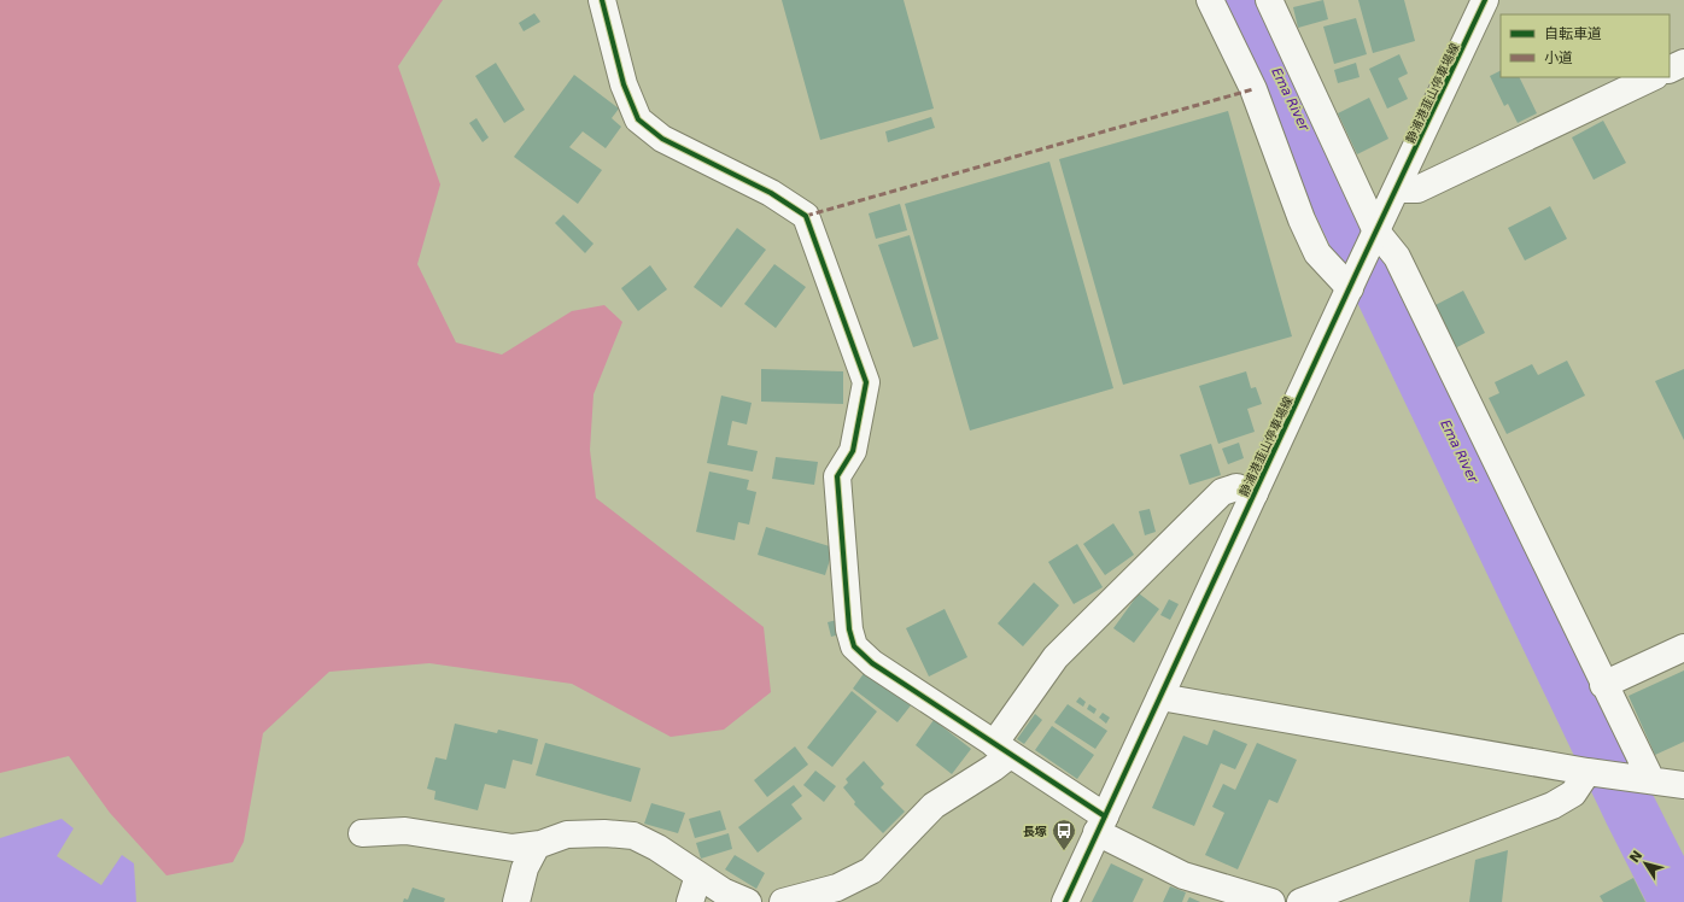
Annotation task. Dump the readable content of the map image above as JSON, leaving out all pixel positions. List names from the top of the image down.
{
  "streets": {
    "street": ["静浦港韮山停車場線"]
  },
  "water": ["Ema River"],
  "places": {
    "bus stop": ["長塚"]
  },
  "legend": ["自転車道", "小道"],
  "north": "top left"
}
